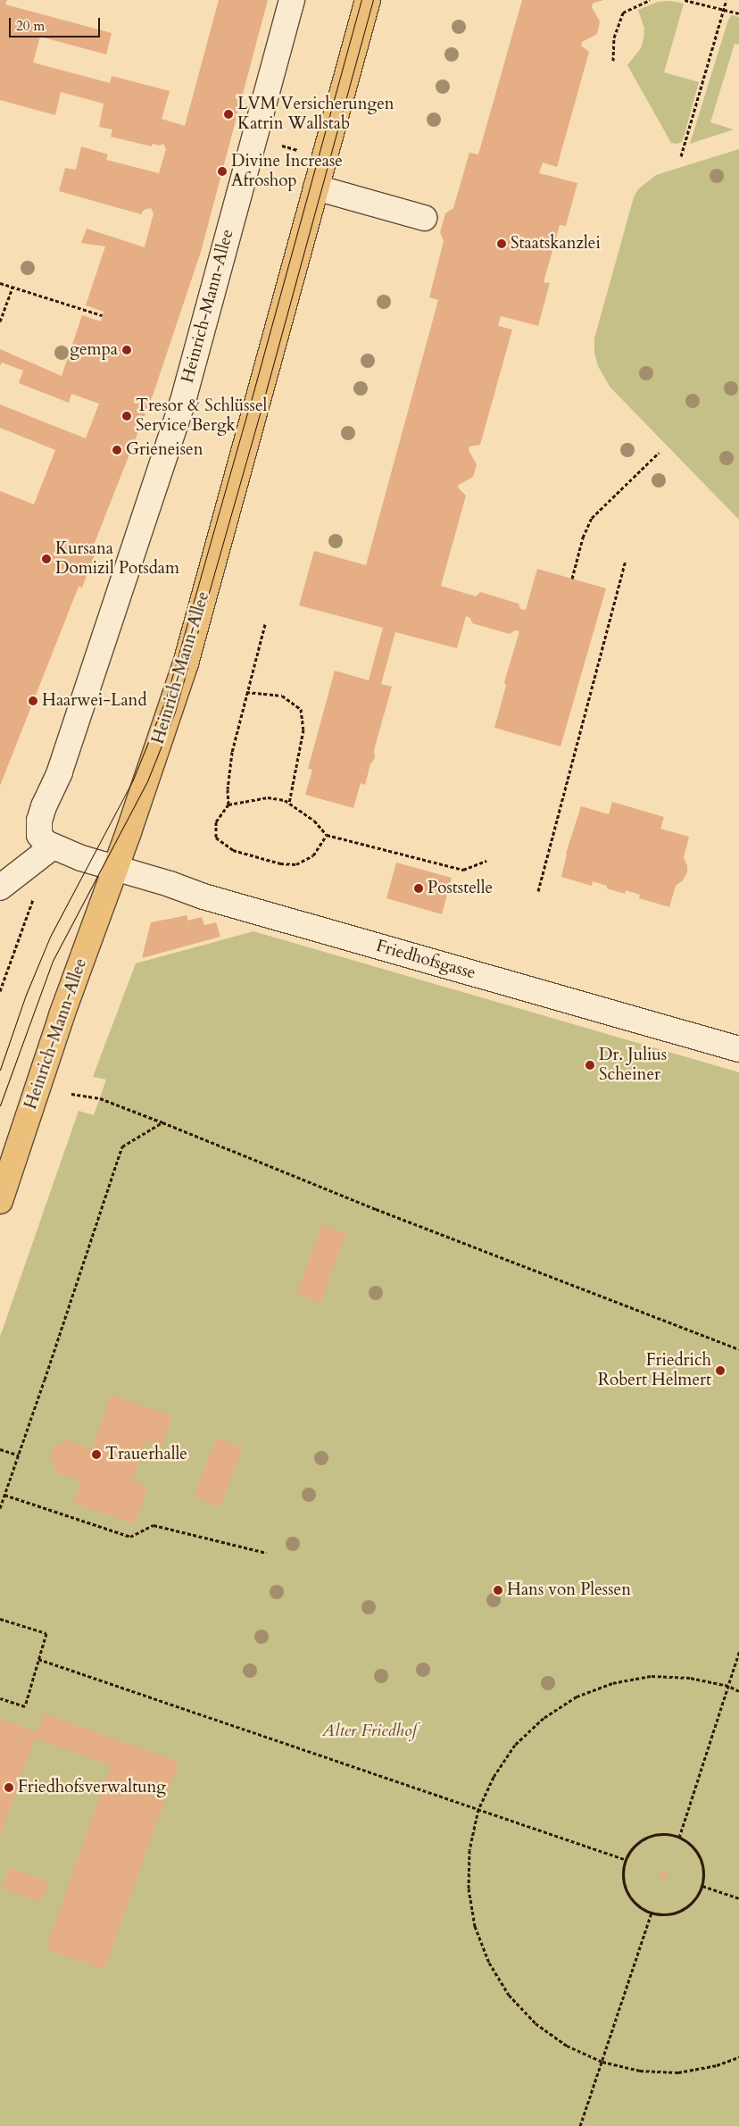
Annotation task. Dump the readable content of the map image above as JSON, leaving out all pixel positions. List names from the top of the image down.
{
  "streets": {
    "main road": ["Heinrich-Mann-Allee"],
    "street": ["Friedhofsgasse"]
  },
  "crossings": [
    ["Heinrich-Mann-Allee", "Friedhofsgasse"]
  ],
  "parks": ["Alter Friedhof"],
  "places": [
    "LVM Versicherungen Katrin Wallstab",
    "Divine Increase Afroshop",
    "Staatskanzlei",
    "gempa",
    "Tresor & Schlüssel Service Bergk",
    "Grieneisen",
    "Kursana Domizil Potsdam",
    "Haarwei-Land",
    "Poststelle",
    "Dr. Julius Scheiner",
    "Friedrich Robert Helmert",
    "Trauerhalle",
    "Hans von Plessen",
    "Friedhofsverwaltung"
  ],
  "scale_bar": "20 m"
}
